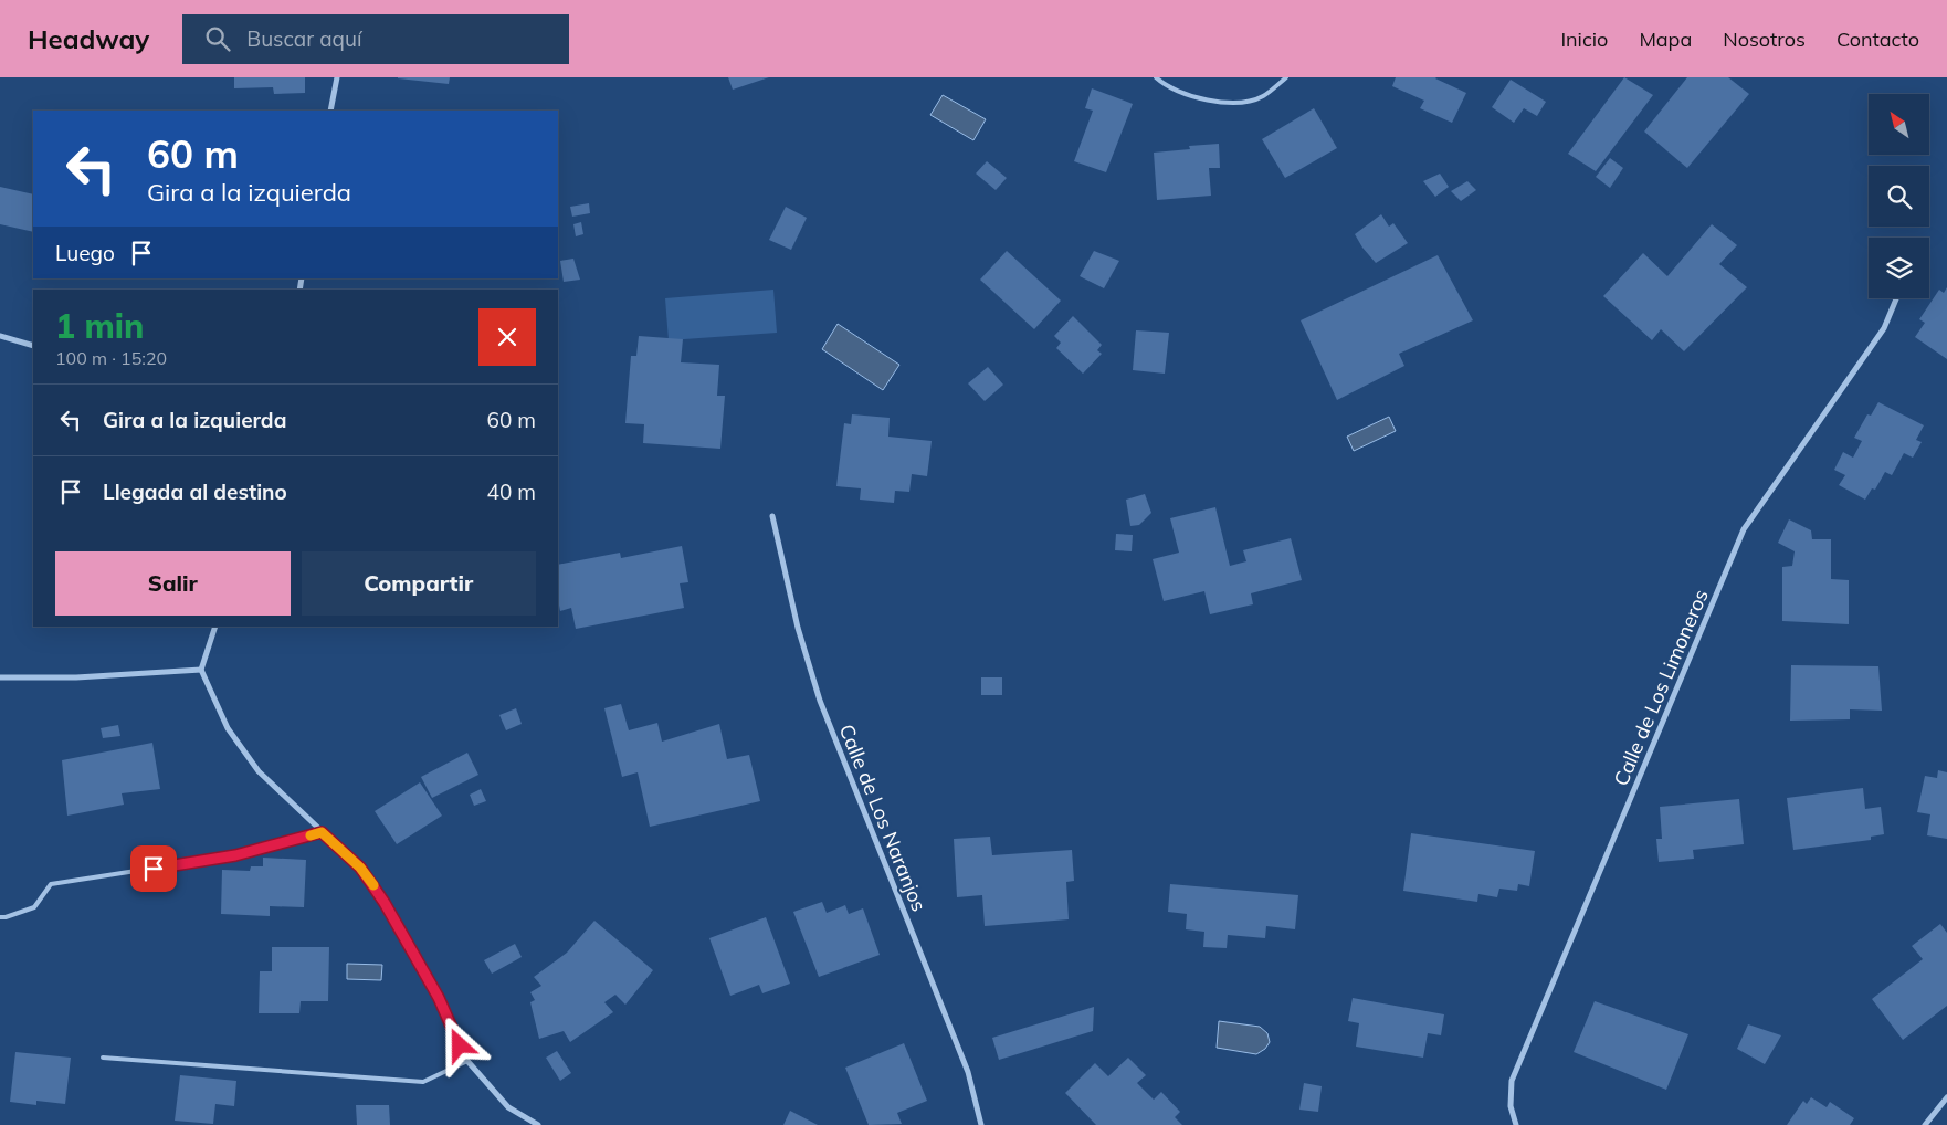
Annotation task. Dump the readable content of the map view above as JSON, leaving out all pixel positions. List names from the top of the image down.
{
  "streets": {
    "street": ["Calle de Los Limoneros", "Calle de Los Naranjos"]
  },
  "north": "top left",
  "page": {
    "header": "Headway",
    "search": "Buscar aquí",
    "nav": [
      "Inicio",
      "Mapa",
      "Nosotros",
      "Contacto"
    ],
    "turn": ["60 m", "Gira a la izquierda"],
    "then": "Luego",
    "heading": ["1 min", "100 m · 15:20"],
    "list": [
      {
        "name": "Gira a la izquierda",
        "value": "60 m"
      },
      {
        "name": "Llegada al destino",
        "value": "40 m"
      }
    ],
    "buttons": ["Salir", "Compartir"]
  }
}
